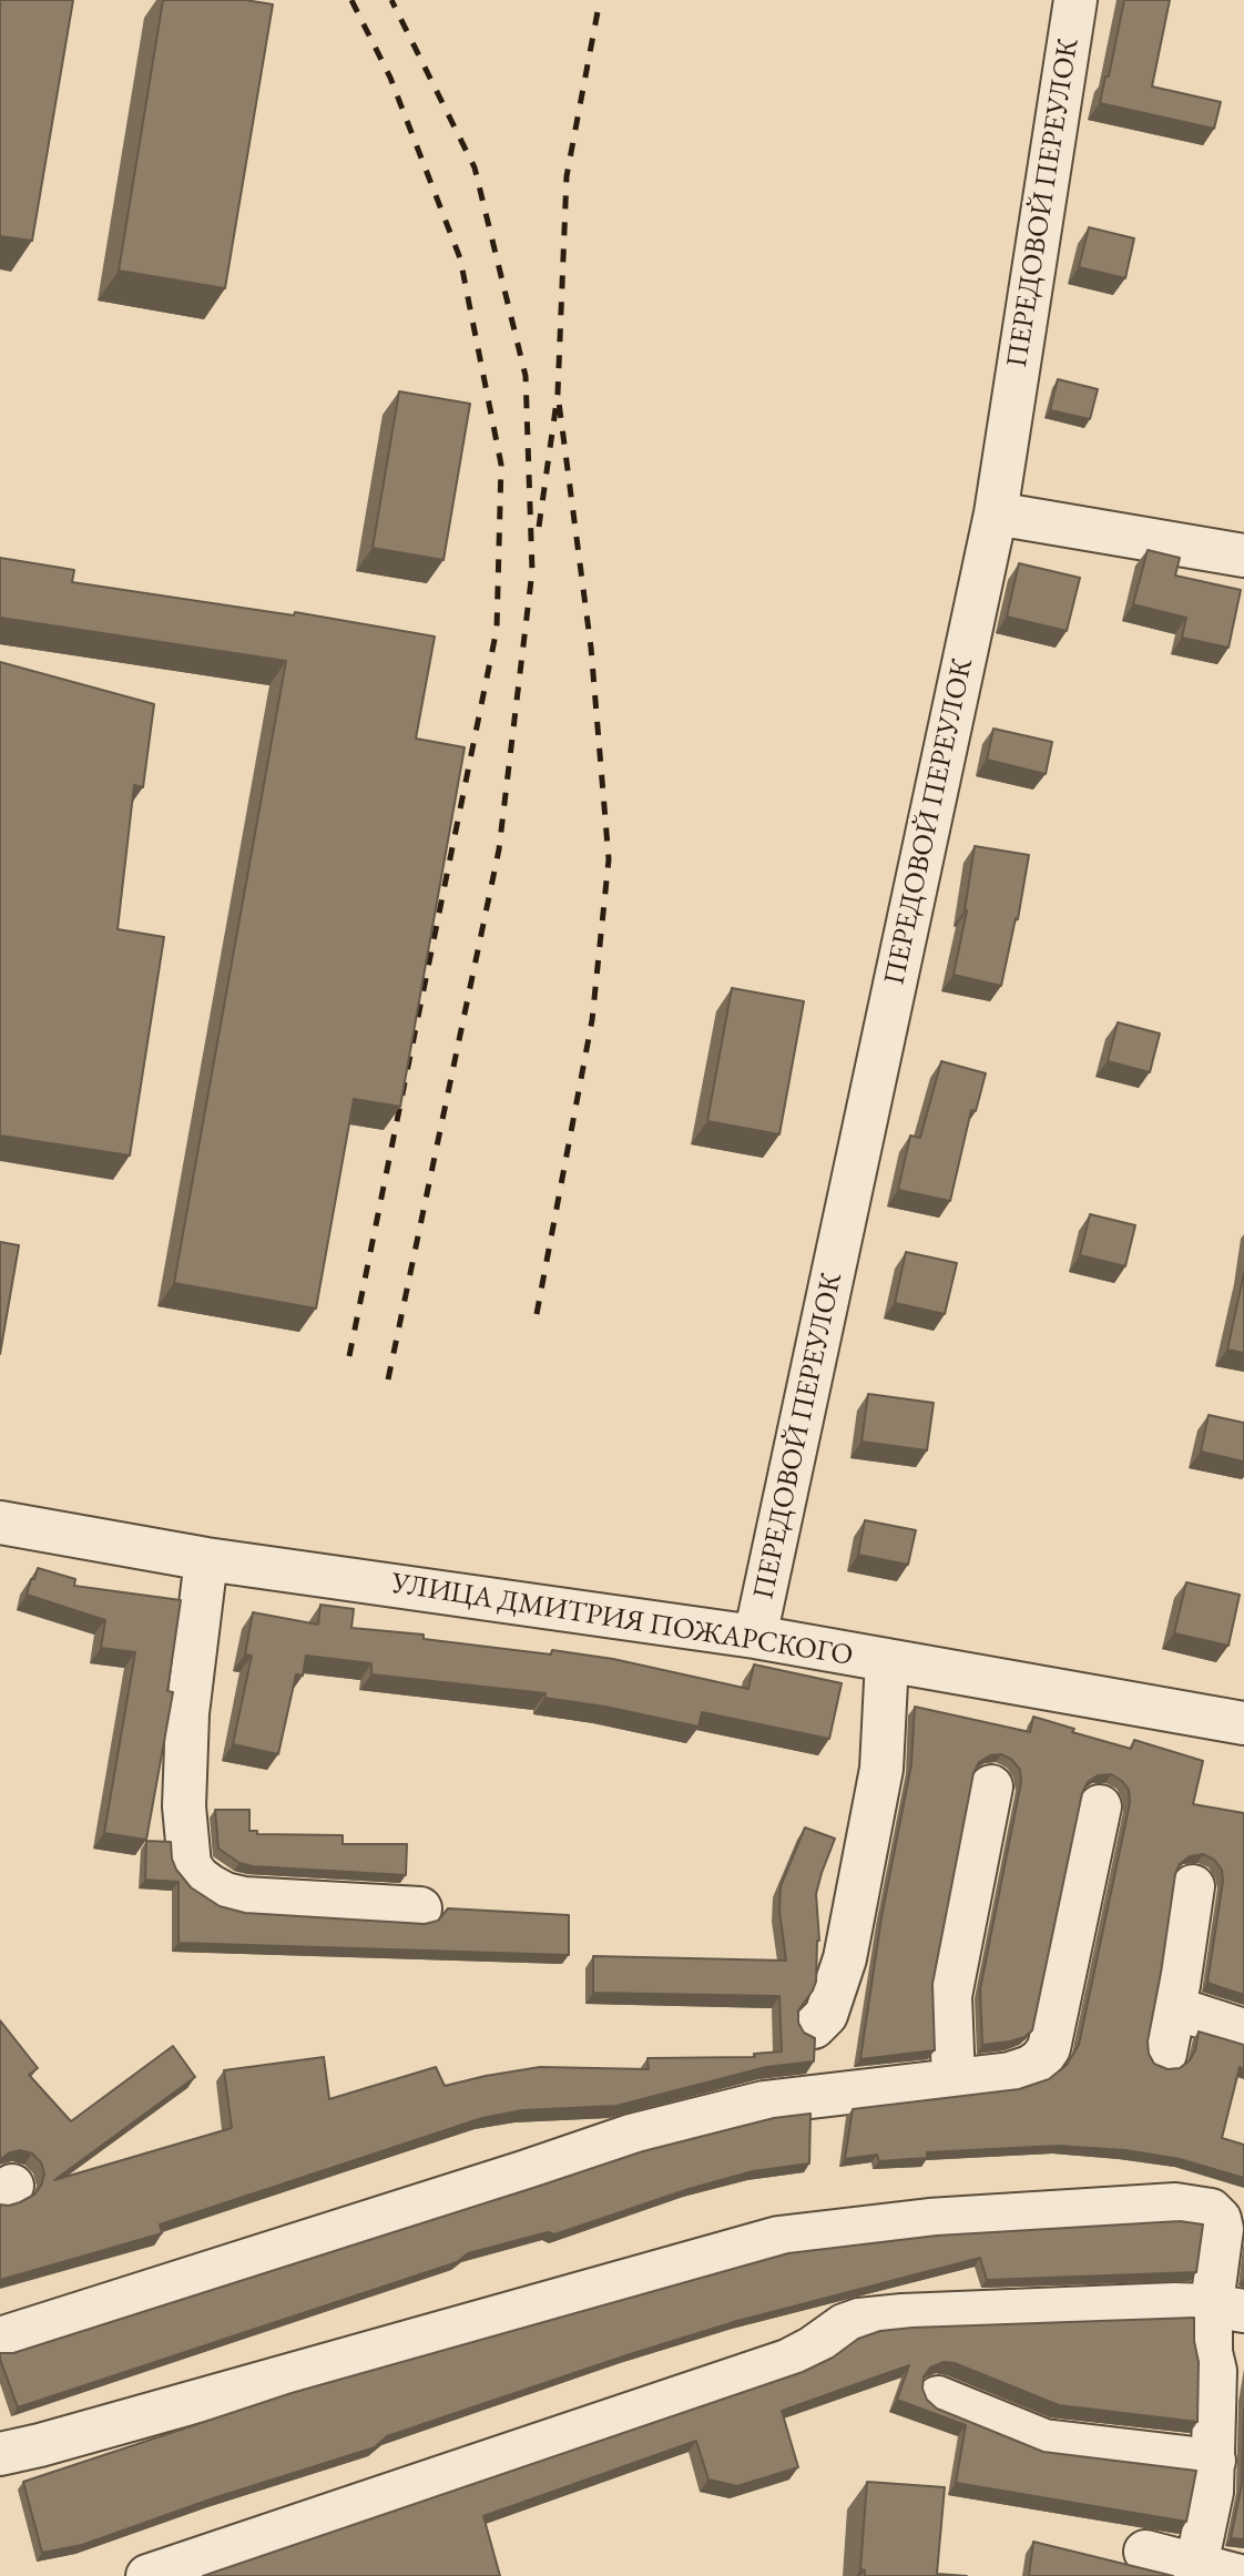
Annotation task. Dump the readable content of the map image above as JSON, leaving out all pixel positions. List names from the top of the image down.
{
  "streets": {
    "street": ["ПЕРЕДОВОЙ ПЕРЕУЛОК", "УЛИЦА ДМИТРИЯ ПОЖАРСКОГО"]
  },
  "crossings": [
    ["ПЕРЕДОВОЙ ПЕРЕУЛОК", "УЛИЦА ДМИТРИЯ ПОЖАРСКОГО"]
  ]
}
